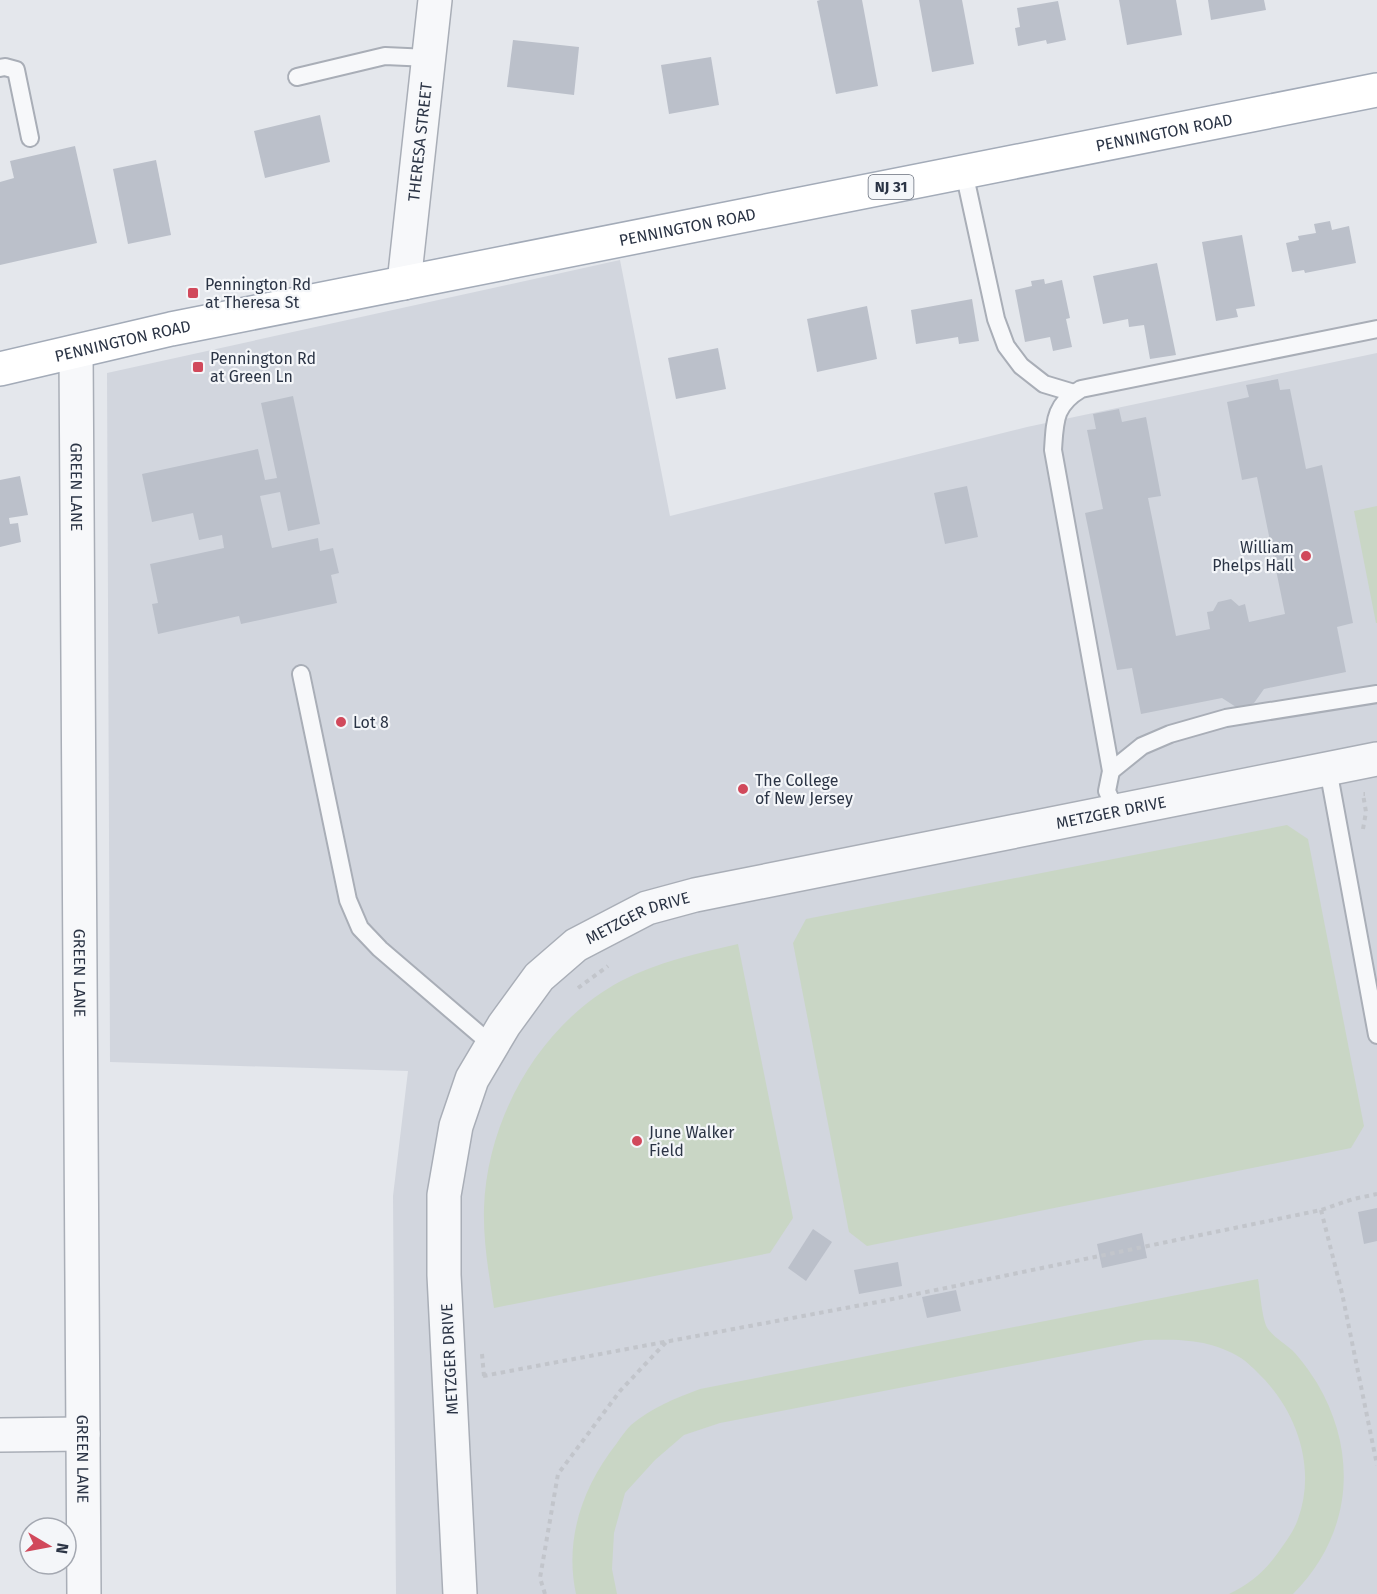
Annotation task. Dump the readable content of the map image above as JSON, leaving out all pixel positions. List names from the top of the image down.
{
  "streets": {
    "main road": ["PENNINGTON ROAD", "NJ 31"],
    "street": ["THERESA STREET", "GREEN LANE", "METZGER DRIVE"]
  },
  "crossings": [
    ["PENNINGTON ROAD", "THERESA STREET"],
    ["PENNINGTON ROAD", "GREEN LANE"]
  ],
  "places": {
    "transit": ["Pennington Rd at Theresa St", "Pennington Rd at Green Ln"],
    "other": [
      "William Phelps Hall",
      "Lot 8",
      "The College of New Jersey",
      "June Walker Field"
    ]
  },
  "north": "right"
}
